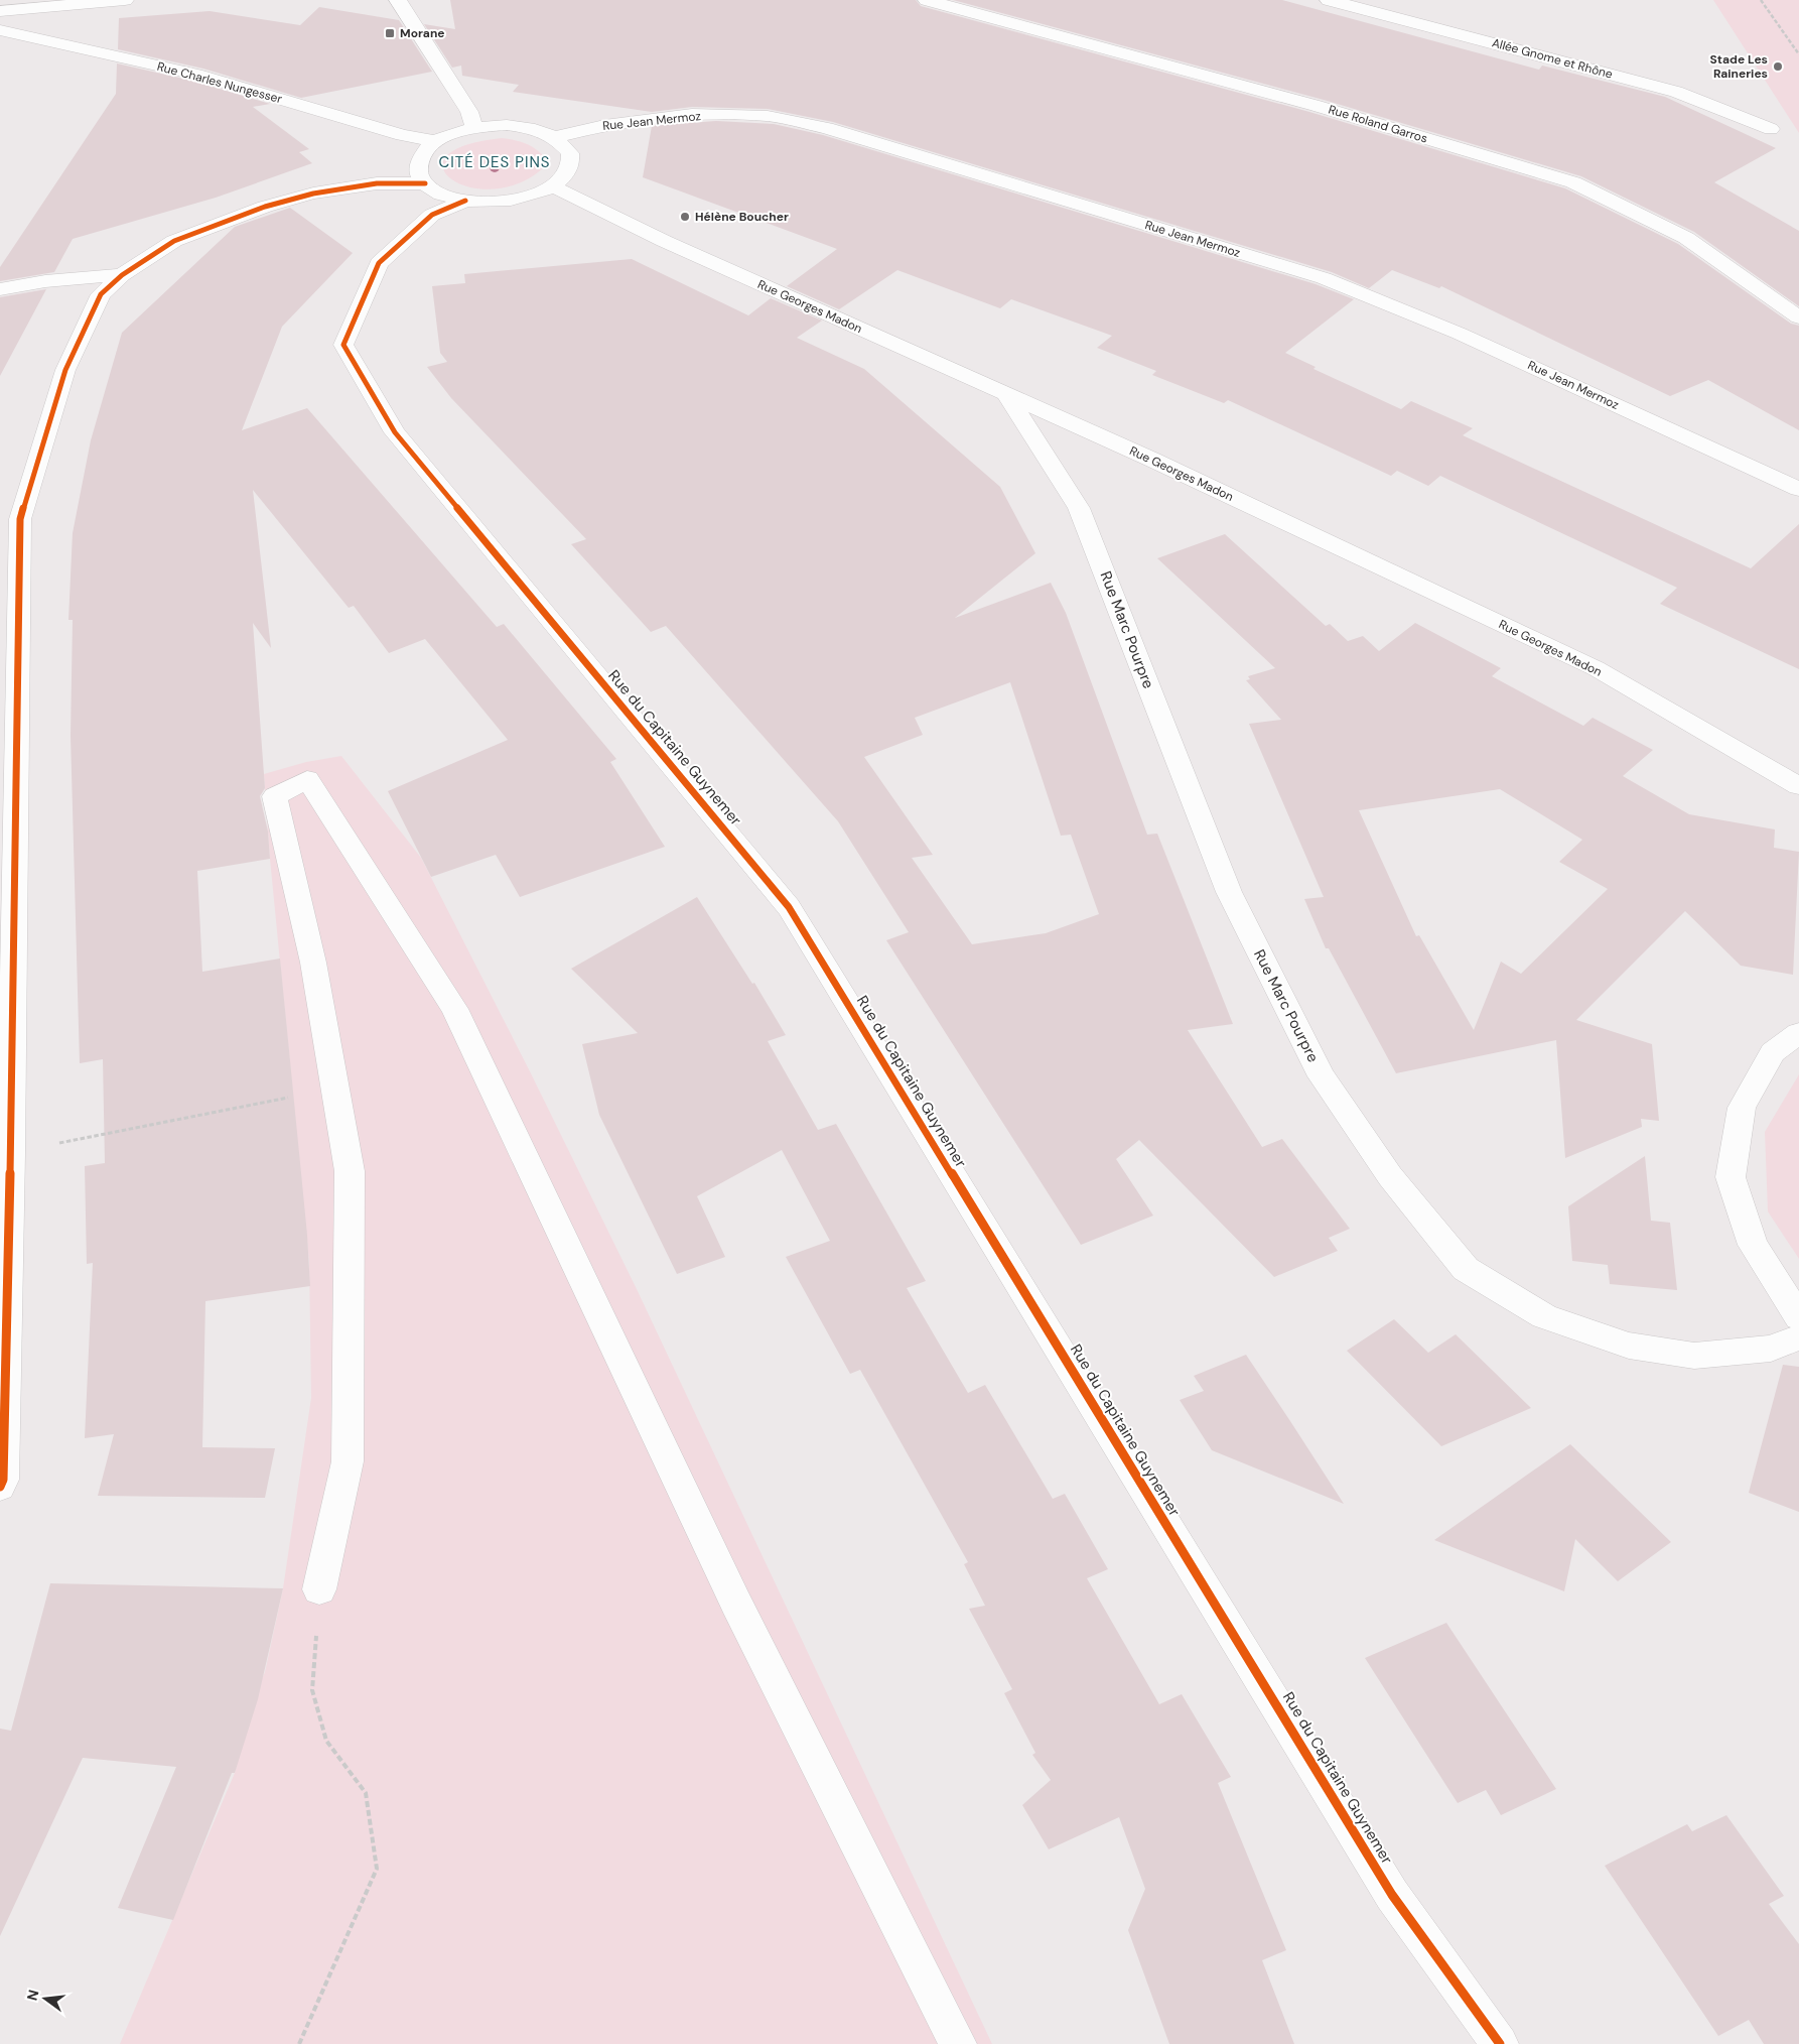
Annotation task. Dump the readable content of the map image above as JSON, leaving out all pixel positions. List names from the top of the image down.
{
  "streets": {
    "street": [
      "Allée Gnome et Rhône",
      "Rue Charles Nungesser",
      "Rue Jean Mermoz",
      "Rue Roland Garros",
      "Rue Georges Madon",
      "Rue Marc Pourpre",
      "Rue du Capitaine Guynemer"
    ]
  },
  "crossings": [
    ["Rue Georges Madon", "Rue Marc Pourpre"]
  ],
  "districts": ["CITÉ DES PINS"],
  "places": {
    "transit": ["Morane"],
    "other": ["Stade Les Raineries", "Hélène Boucher"]
  },
  "north": "left"
}
